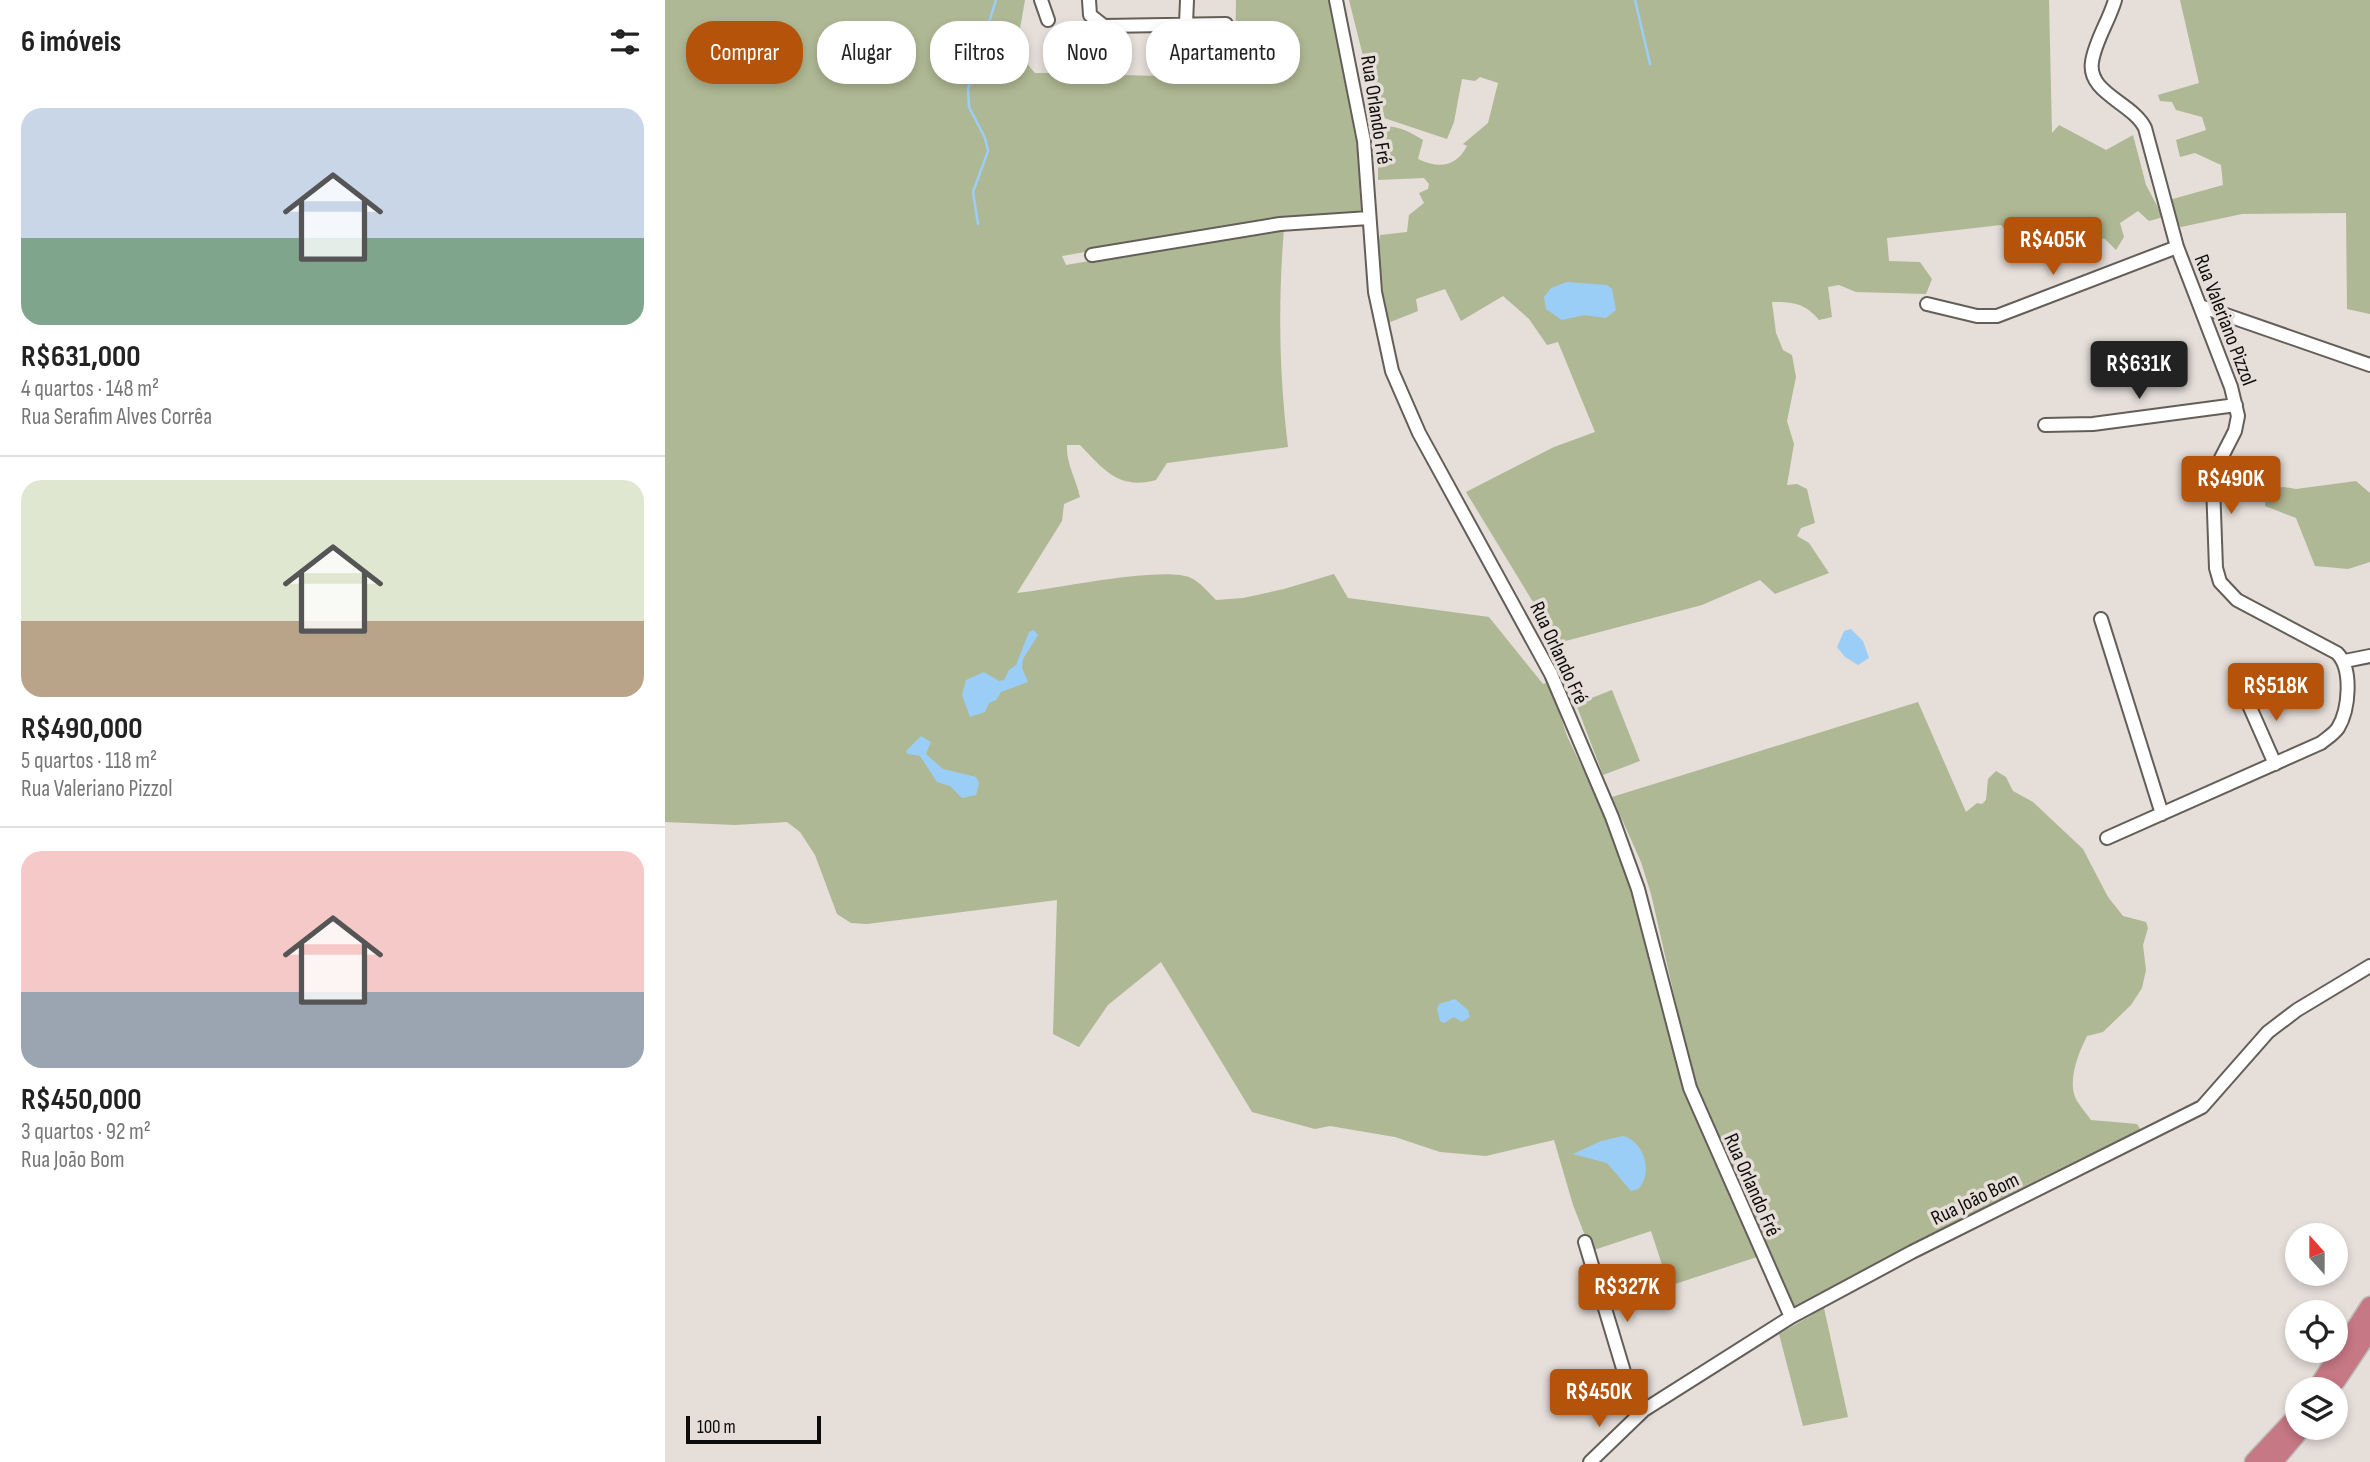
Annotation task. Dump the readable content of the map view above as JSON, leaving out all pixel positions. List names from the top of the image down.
{
  "streets": {
    "street": ["Rua Orlando Fré", "Rua Valeriano Pizzol", "Rua João Bom"]
  },
  "crossings": [
    ["Rua Orlando Fré", "Rua João Bom"]
  ],
  "scale_bar": "100 m",
  "north": "top",
  "page": {
    "heading": "6 imóveis",
    "chip": [
      "Comprar",
      "Alugar",
      "Filtros",
      "Novo",
      "Apartamento"
    ],
    "list": [
      {
        "name": "R$631,000",
        "note": "4 quartos · 148 m² · Rua Serafim Alves Corrêa"
      },
      {
        "name": "R$490,000",
        "note": "5 quartos · 118 m² · Rua Valeriano Pizzol"
      },
      {
        "name": "R$450,000",
        "note": "3 quartos · 92 m² · Rua João Bom"
      }
    ],
    "price": [
      "R$405K",
      "R$631K",
      "R$490K",
      "R$518K",
      "R$327K",
      "R$450K"
    ],
    "scale": "100 m"
  }
}
